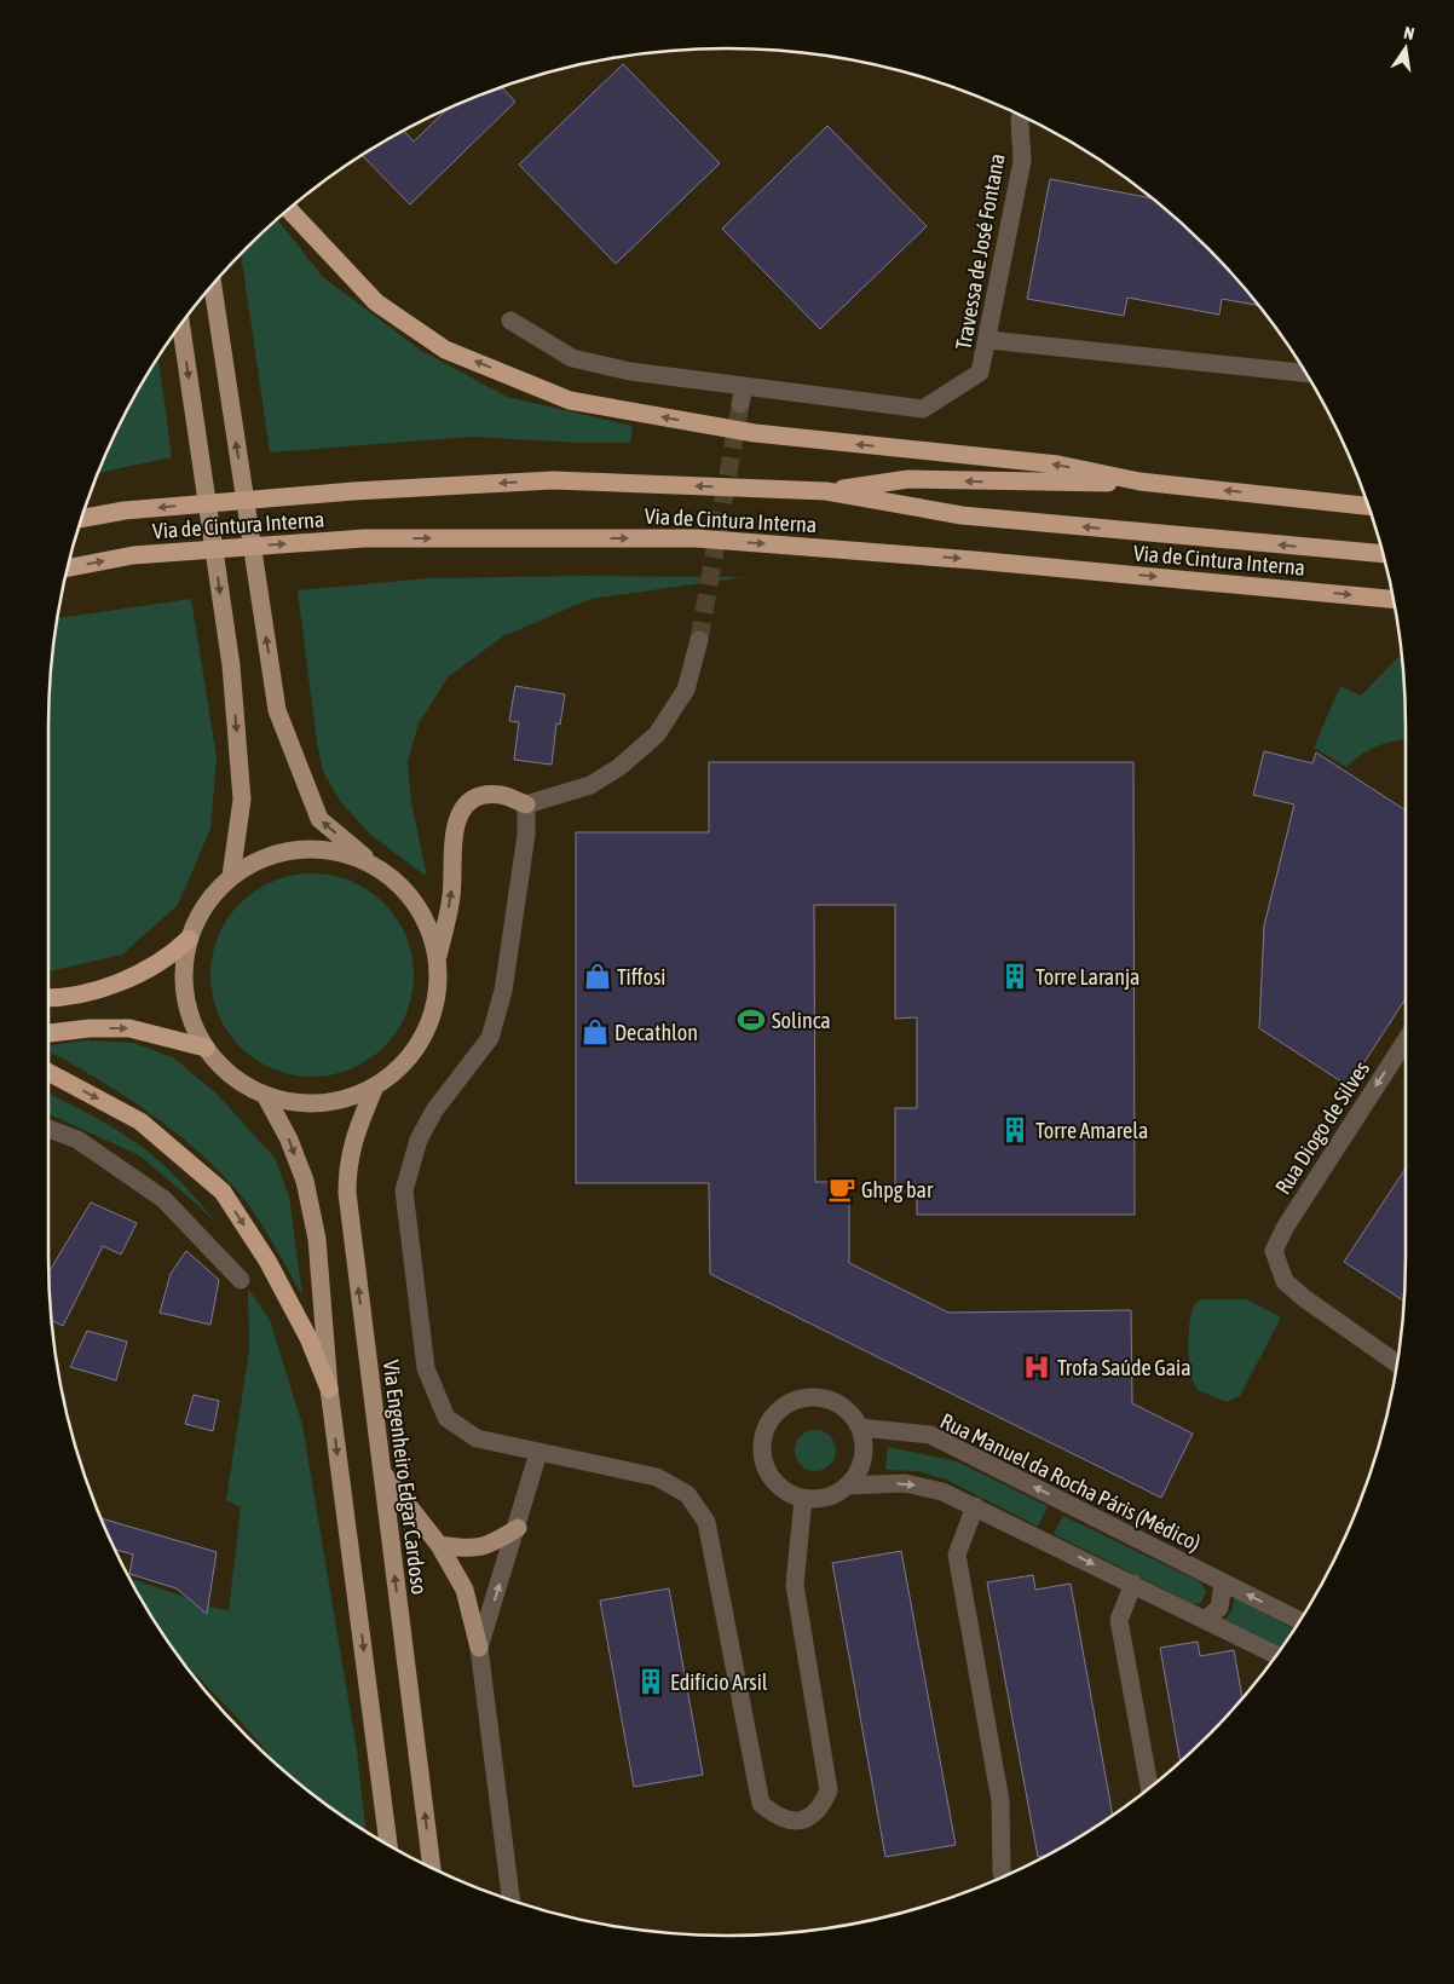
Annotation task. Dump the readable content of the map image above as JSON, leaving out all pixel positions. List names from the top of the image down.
{
  "streets": {
    "highway": ["Via de Cintura Interna"],
    "main road": ["Via Engenheiro Edgar Cardoso"],
    "street": ["Travessa de José Fontana", "Rua Diogo de Silves", "Rua Manuel da Rocha Páris (Médico)"]
  },
  "places": {
    "shop": ["Tiffosi", "Decathlon"],
    "building": ["Torre Laranja", "Torre Amarela", "Edifício Arsil"],
    "sports": ["Solinca"],
    "cafe": ["Ghpg bar"],
    "hospital": ["Trofa Saúde Gaia"]
  },
  "north": "top"
}
